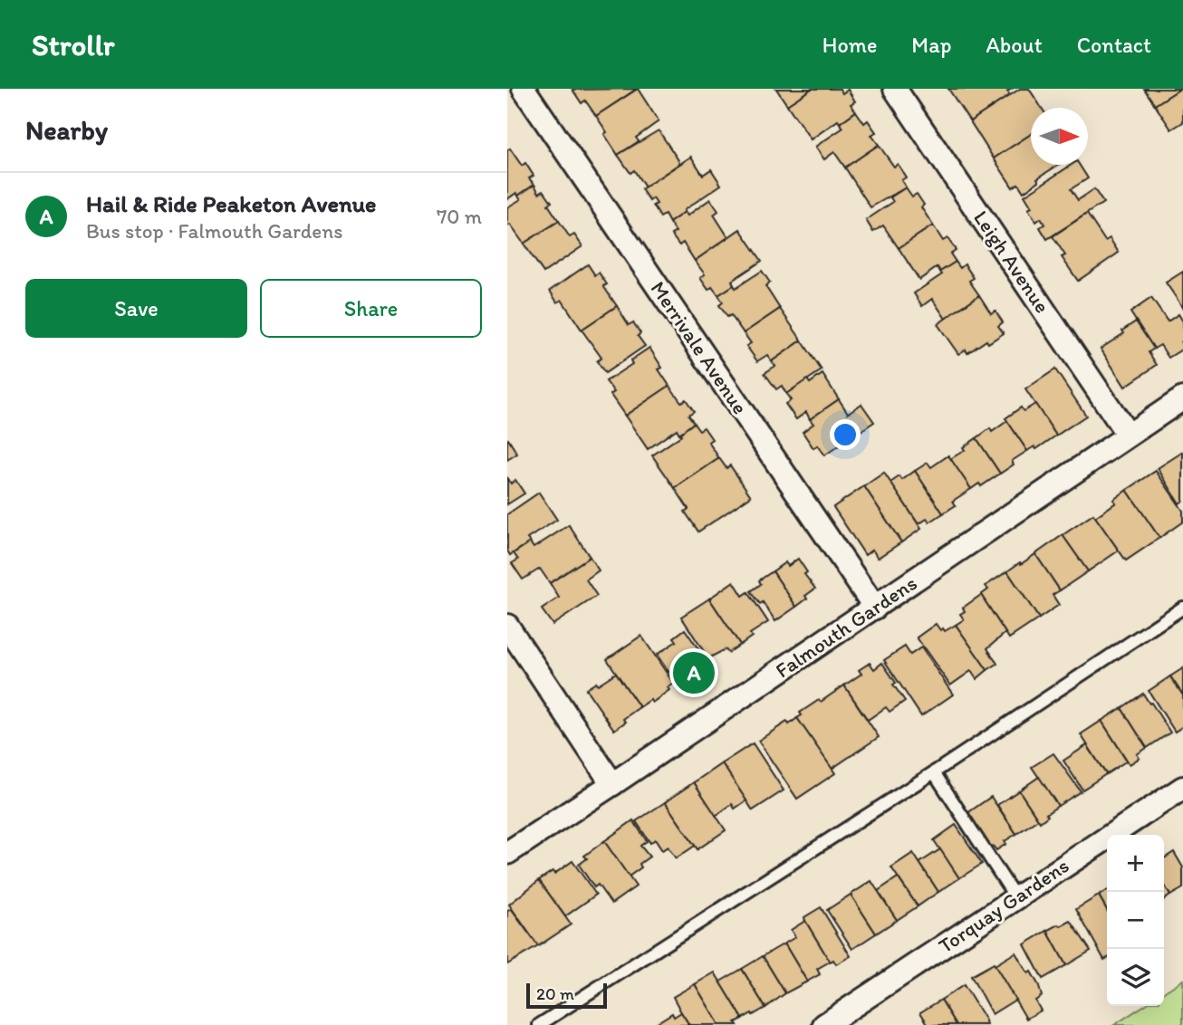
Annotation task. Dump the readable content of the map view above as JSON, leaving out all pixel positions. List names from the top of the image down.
{
  "streets": {
    "street": [
      "Leigh Avenue",
      "Merrivale Avenue",
      "Falmouth Gardens",
      "Torquay Gardens"
    ]
  },
  "crossings": [
    ["Leigh Avenue", "Falmouth Gardens"],
    ["Merrivale Avenue", "Falmouth Gardens"]
  ],
  "scale_bar": "20 m",
  "north": "right",
  "page": {
    "header": "Strollr",
    "nav": [
      "Home",
      "Map",
      "About",
      "Contact"
    ],
    "heading": "Nearby",
    "list": [
      {
        "mark": "A",
        "name": "Hail & Ride Peaketon Avenue",
        "note": "Bus stop · Falmouth Gardens",
        "value": "70 m"
      }
    ],
    "buttons": ["Save", "Share"],
    "pins": "A",
    "map_buttons": ["+", "−"],
    "scale": "20 m"
  }
}
